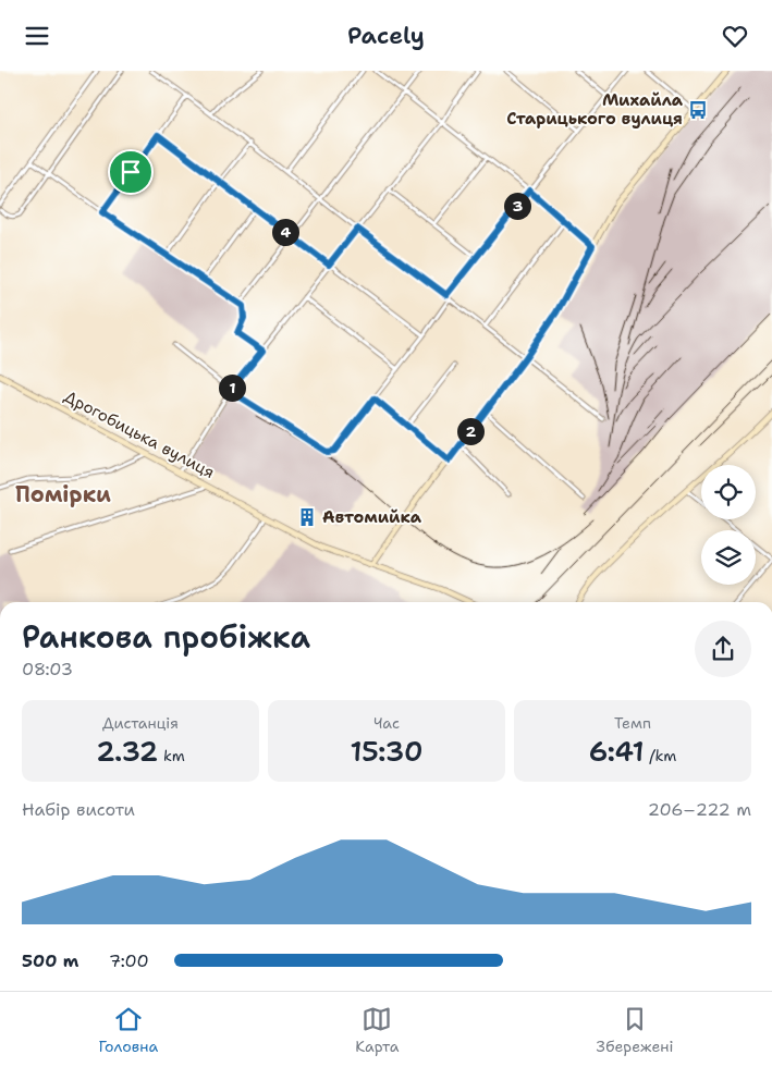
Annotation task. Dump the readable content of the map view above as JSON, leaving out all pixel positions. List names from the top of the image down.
{
  "streets": {
    "main road": ["Дрогобицька вулиця"]
  },
  "districts": ["Помірки"],
  "places": {
    "bus stop": ["Михайла Старицького вулиця"],
    "building": ["Автомийка"]
  },
  "page": {
    "header": "Pacely",
    "pins": [
      "3",
      "4",
      "1",
      "2"
    ],
    "heading": ["Ранкова пробіжка", "08:03"],
    "stats": [
      ["Дистанція", "2.32 km"],
      ["Час", "15:30"],
      ["Темп", "6:41 /km"]
    ],
    "chart": ["Набір висоти", "206–222 m"],
    "list": [
      {
        "name": "500 m",
        "note": "7:00"
      }
    ],
    "tabs": ["Головна", "Карта", "Збережені"]
  }
}
